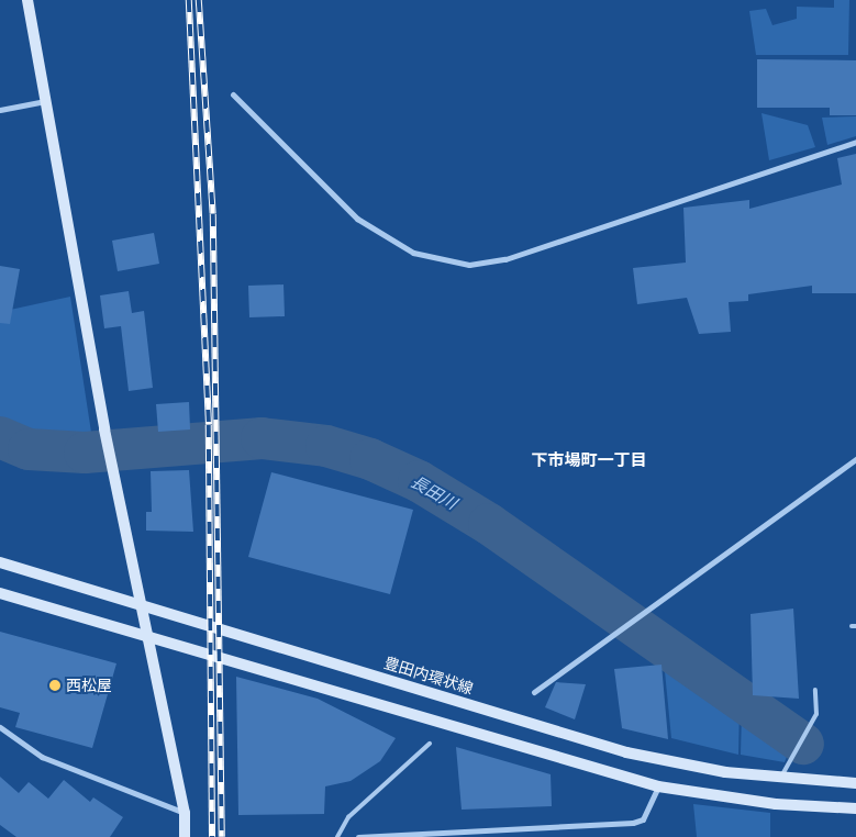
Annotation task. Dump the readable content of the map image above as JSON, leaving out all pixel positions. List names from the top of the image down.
{
  "streets": {
    "street": ["豊田内環状線"]
  },
  "districts": ["下市場町一丁目"],
  "water": ["長田川"],
  "places": ["西松屋"]
}
